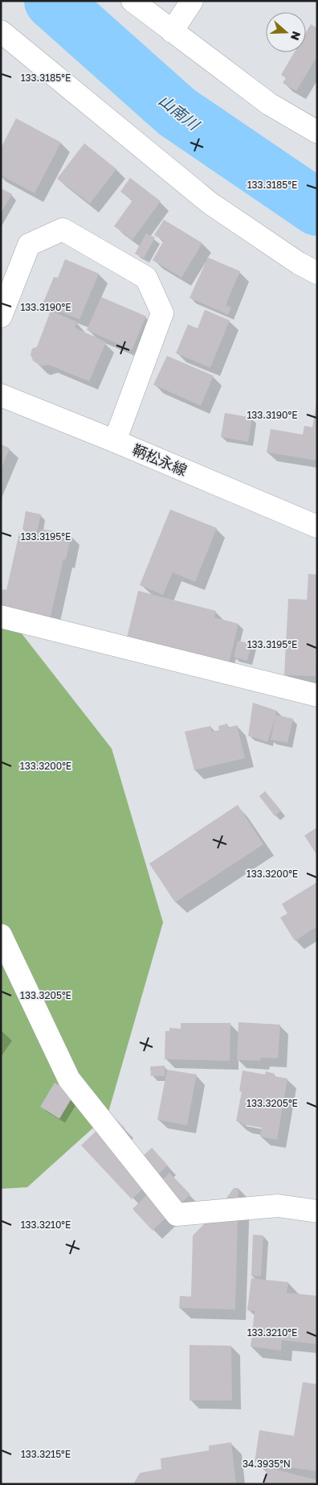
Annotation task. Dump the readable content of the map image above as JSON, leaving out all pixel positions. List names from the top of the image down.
{
  "streets": {
    "street": ["鞆松永線"]
  },
  "water": ["山南川"],
  "north": "right",
  "coordinates": [
    "133.3185°E",
    "133.3190°E",
    "133.3195°E",
    "133.3200°E",
    "133.3205°E",
    "133.3210°E",
    "133.3215°E",
    "34.3935°N"
  ]
}
